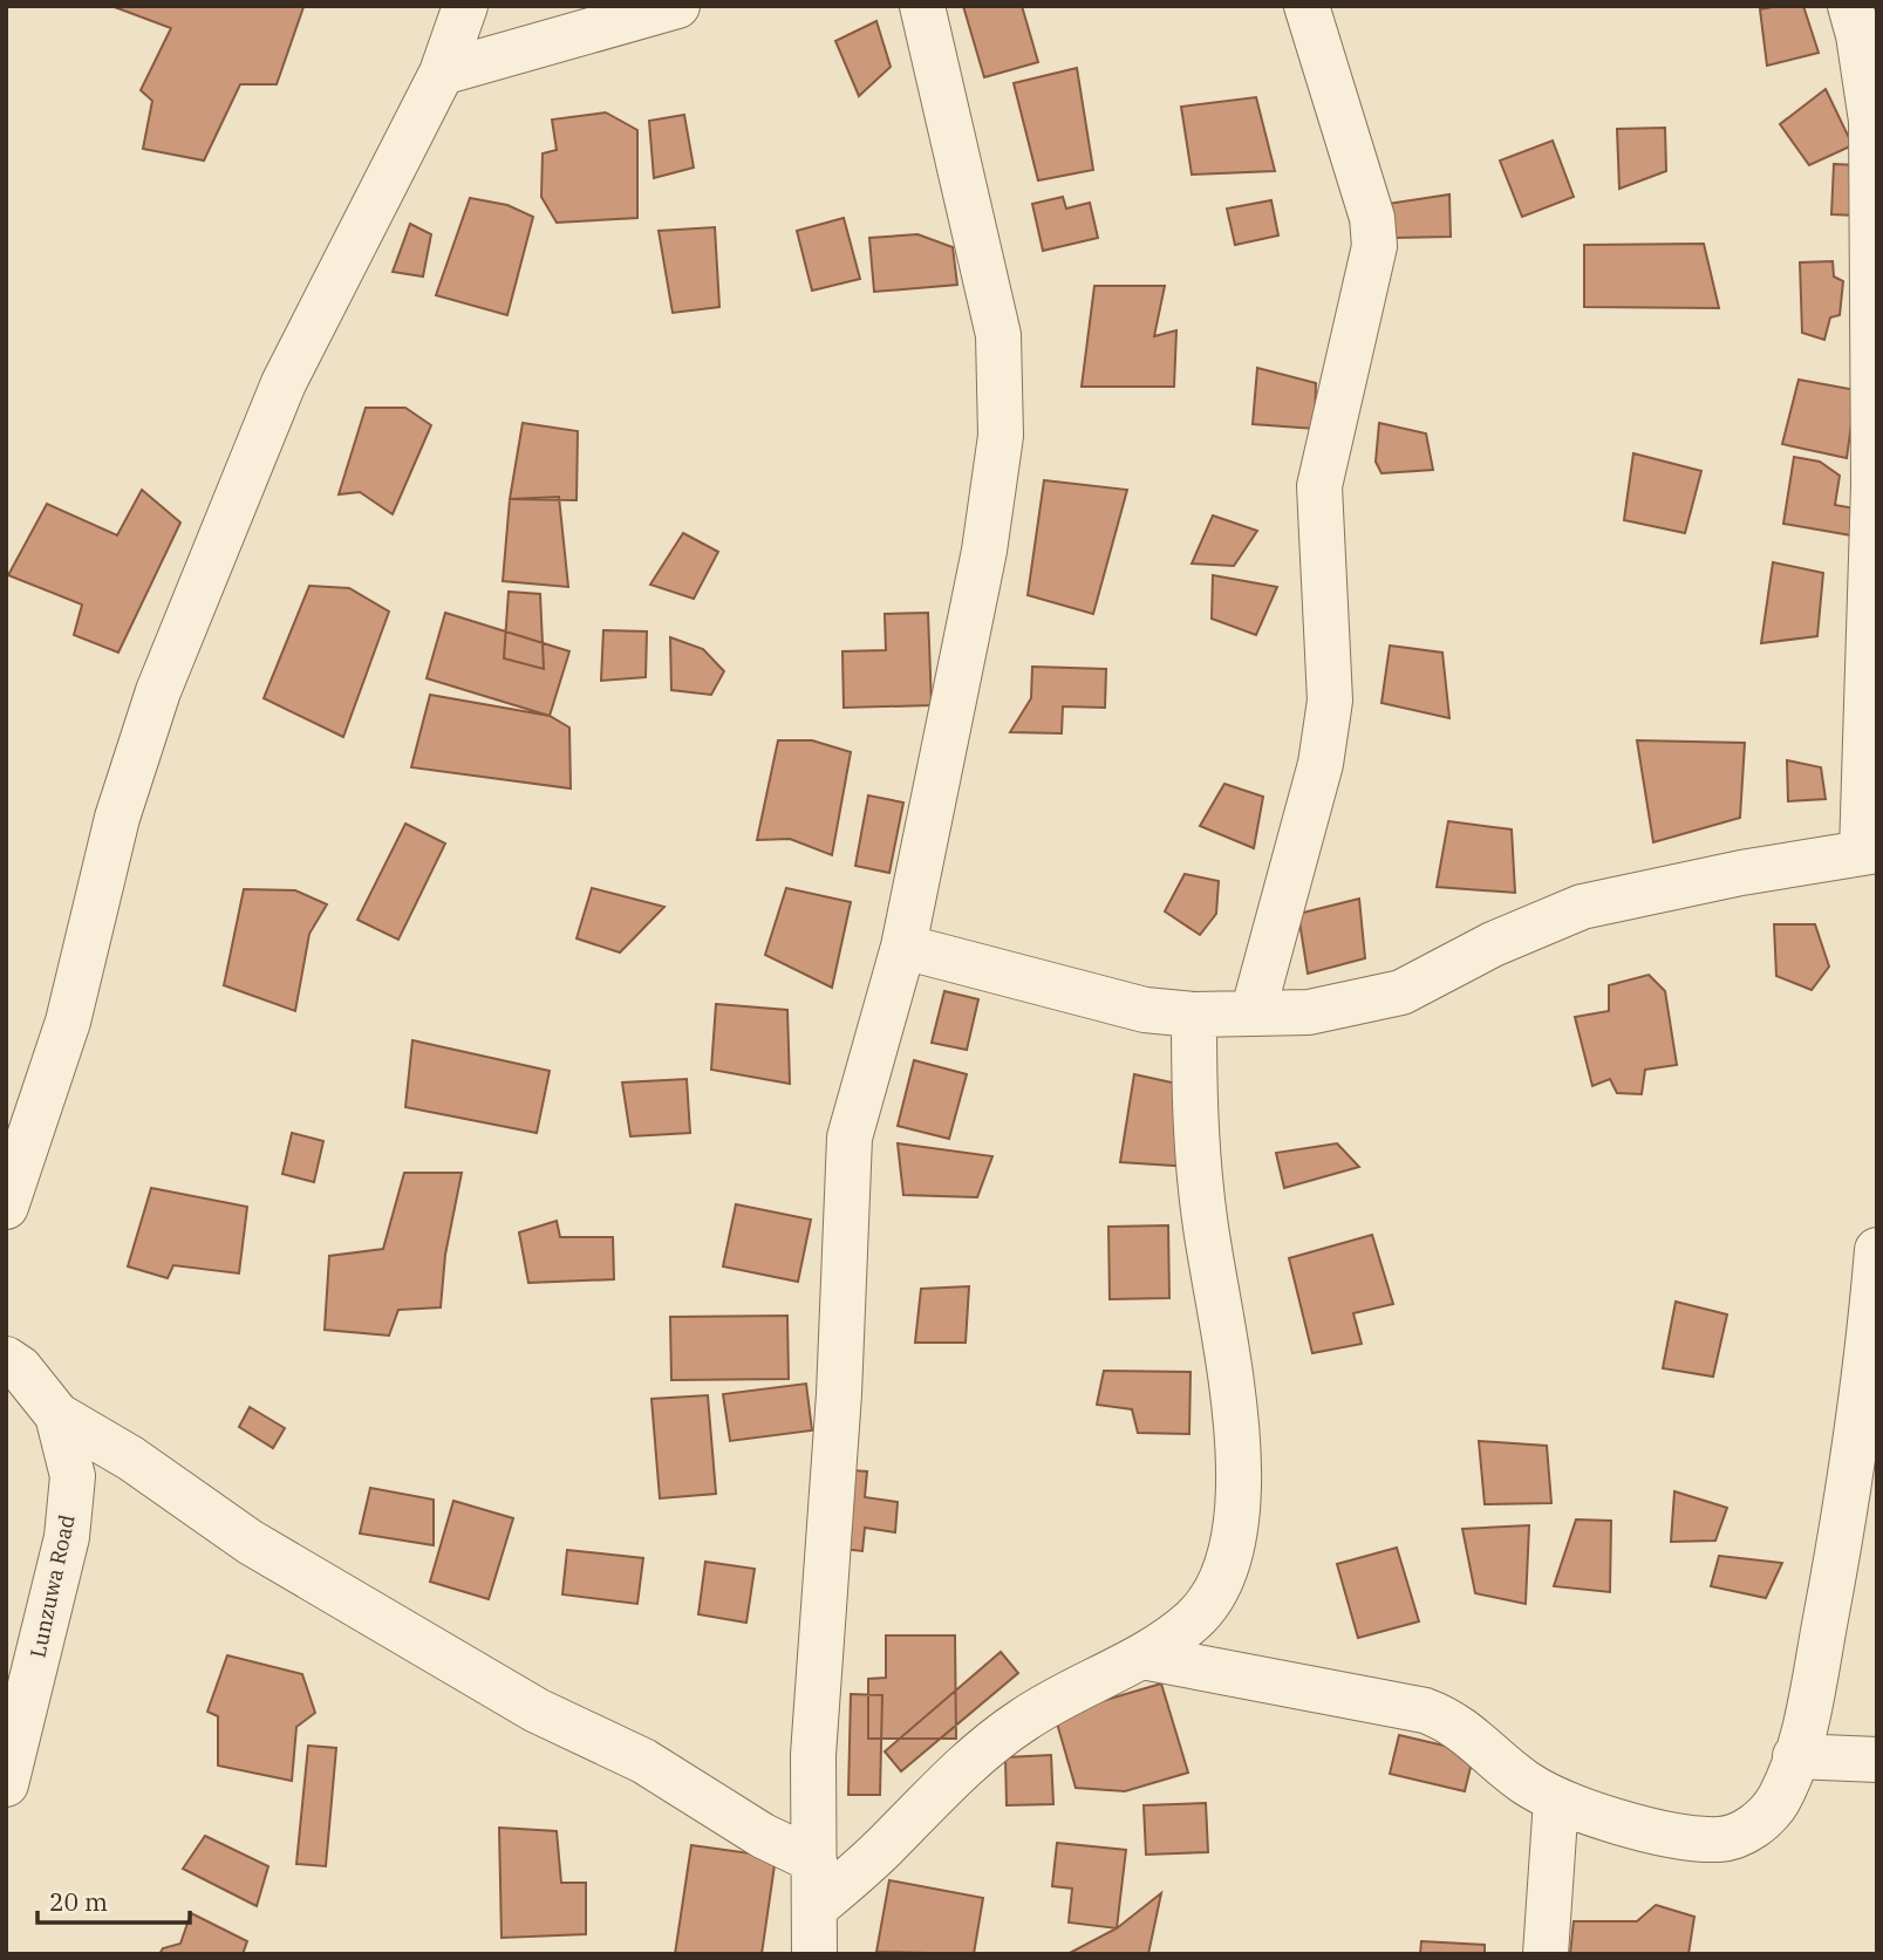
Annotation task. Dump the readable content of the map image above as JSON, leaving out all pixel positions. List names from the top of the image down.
{
  "streets": {
    "street": ["Lunzuwa Road"]
  },
  "scale_bar": "20 m"
}
